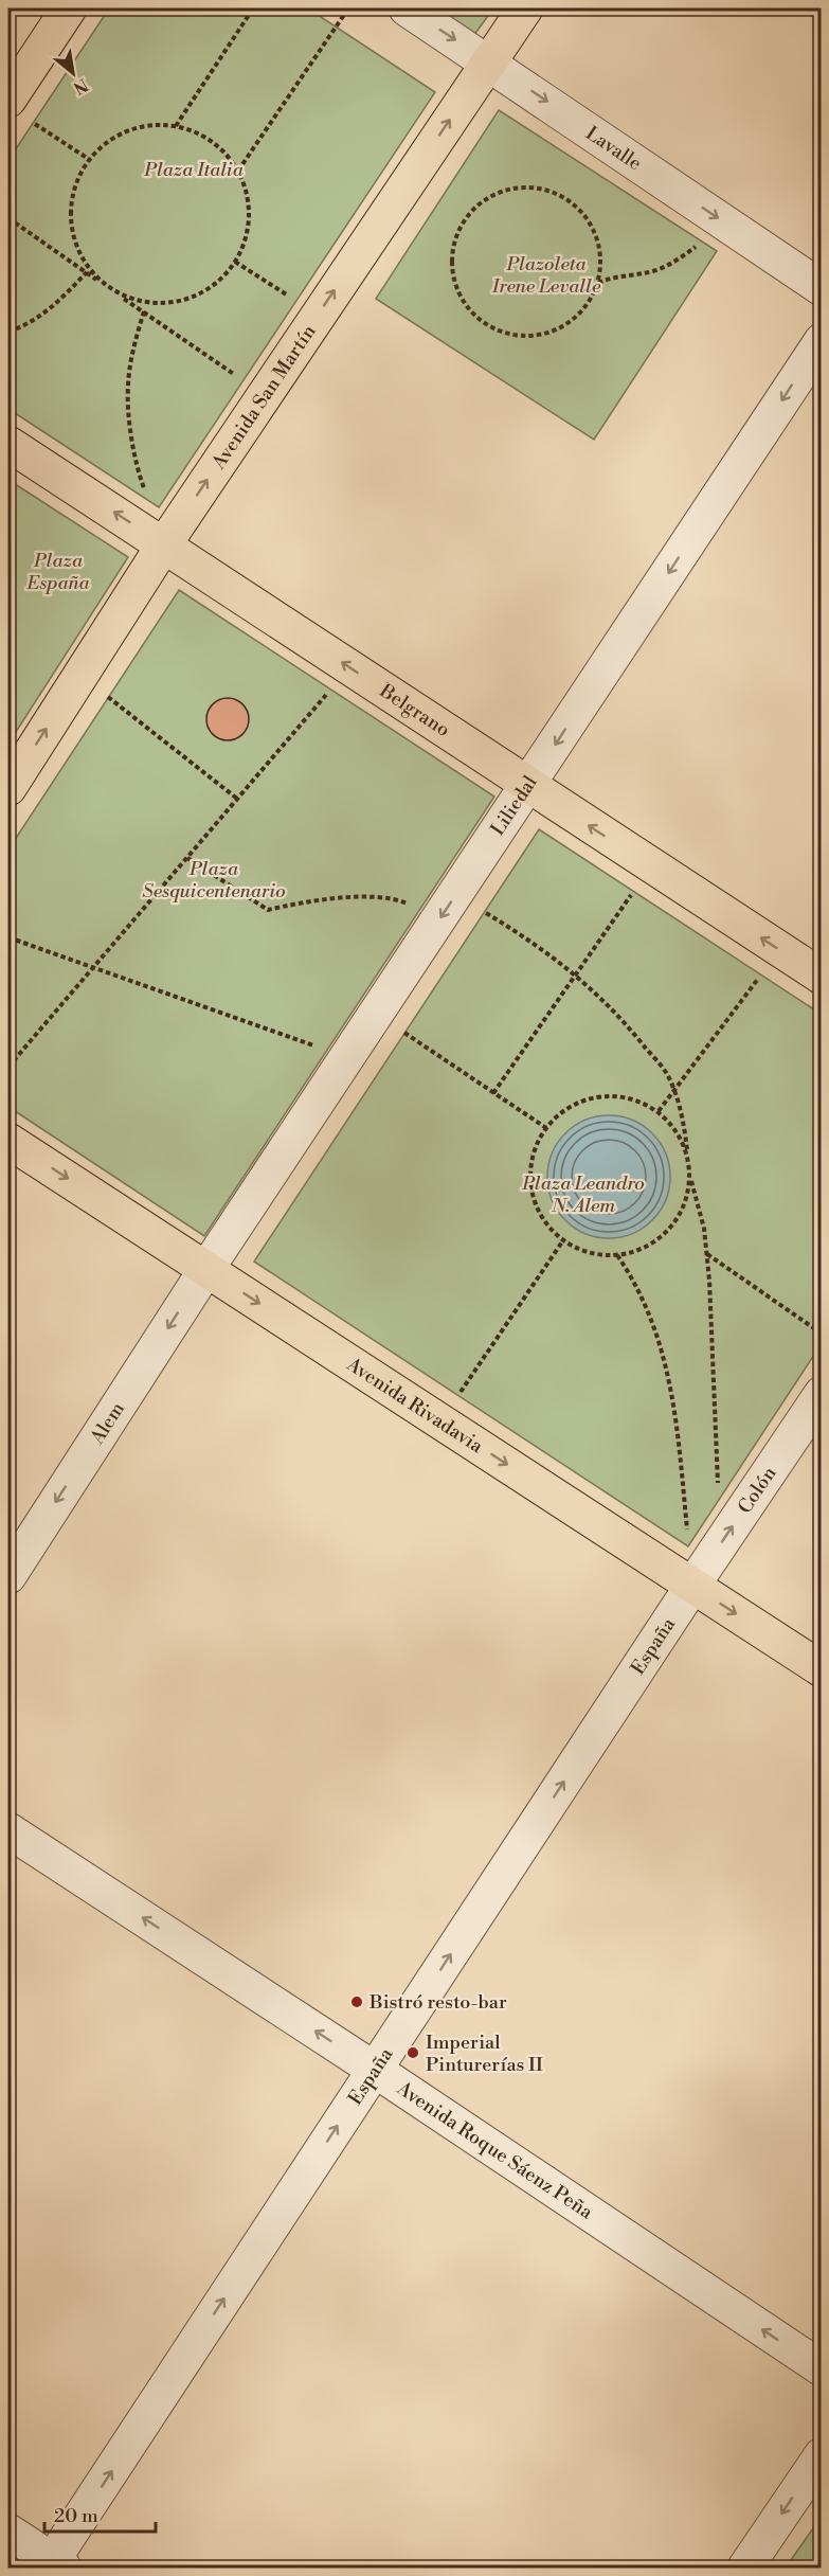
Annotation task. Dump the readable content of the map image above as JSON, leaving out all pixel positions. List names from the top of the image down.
{
  "streets": {
    "main road": ["Avenida San Martín", "Belgrano", "Avenida Rivadavia"],
    "street": [
      "Lavalle",
      "Liliedal",
      "Alem",
      "Colón",
      "España",
      "Avenida Roque Sáenz Peña"
    ]
  },
  "crossings": [
    ["Lavalle", "Avenida San Martín"],
    ["Avenida San Martín", "Belgrano"],
    ["Belgrano", "Liliedal"],
    ["Liliedal", "Avenida Rivadavia"],
    ["Liliedal", "Alem"],
    ["Avenida Rivadavia", "Alem"],
    ["Avenida Rivadavia", "Colón"],
    ["Avenida Rivadavia", "España"],
    ["Colón", "España"],
    ["España", "Avenida Roque Sáenz Peña"]
  ],
  "one_way": [
    "Lavalle",
    "Avenida San Martín",
    "Belgrano",
    "Liliedal",
    "Avenida Rivadavia",
    "Alem",
    "Colón",
    "España",
    "Avenida Roque Sáenz Peña"
  ],
  "parks": [
    "Plaza Italia",
    "Plazoleta Irene Levalle",
    "Plaza España",
    "Plaza Sesquicentenario",
    "Plaza Leandro N. Alem"
  ],
  "places": ["Bistró resto-bar", "Imperial Pinturerías II"],
  "scale_bar": "20 m",
  "north": "bottom right"
}
